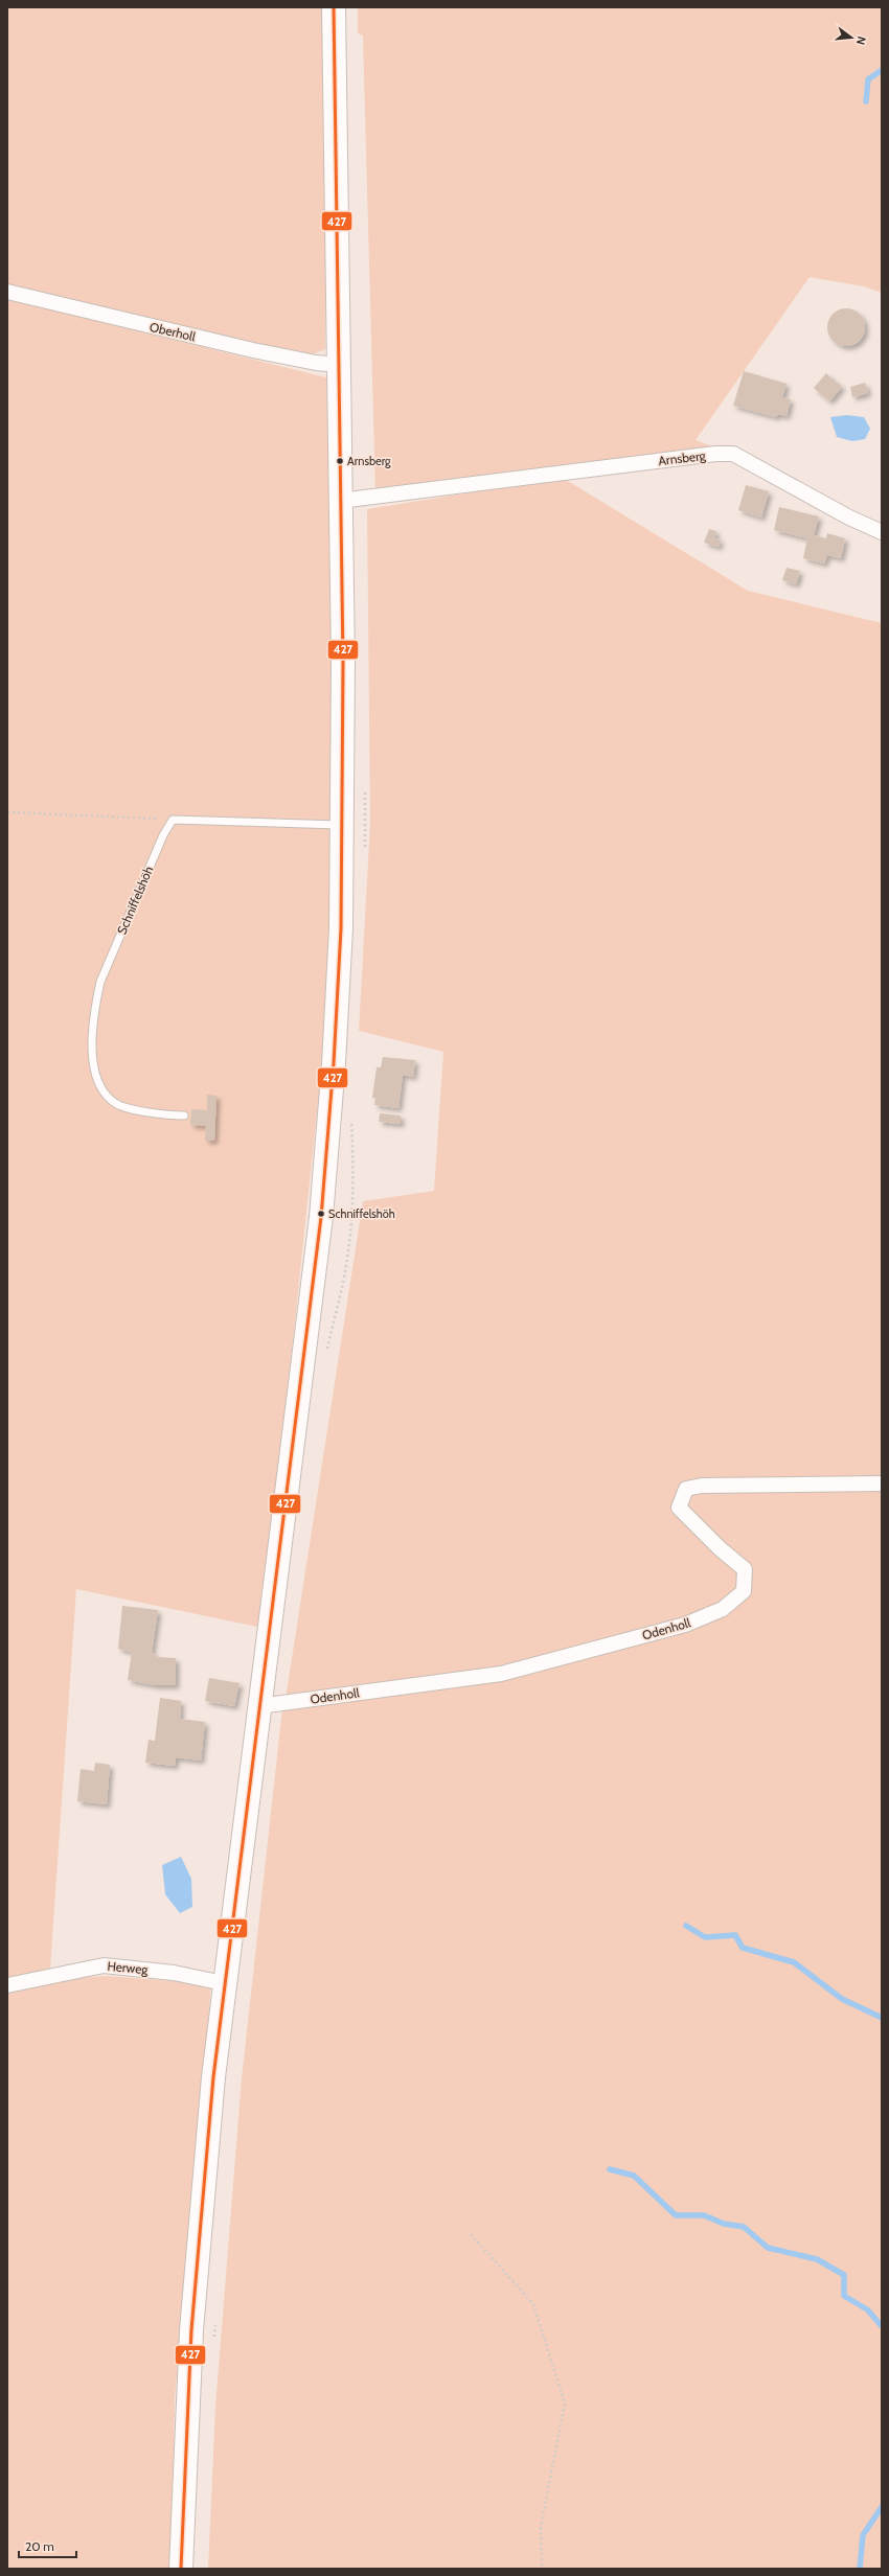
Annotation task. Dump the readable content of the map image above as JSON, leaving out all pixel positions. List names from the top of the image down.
{
  "streets": {
    "street": [
      "Oberholl",
      "Arnsberg",
      "Odenholl",
      "Herweg"
    ],
    "lane": ["Schniffelshöh"]
  },
  "places": ["Arnsberg", "Schniffelshöh"],
  "lines": ["transit line 427"],
  "scale_bar": "20 m",
  "north": "right"
}
